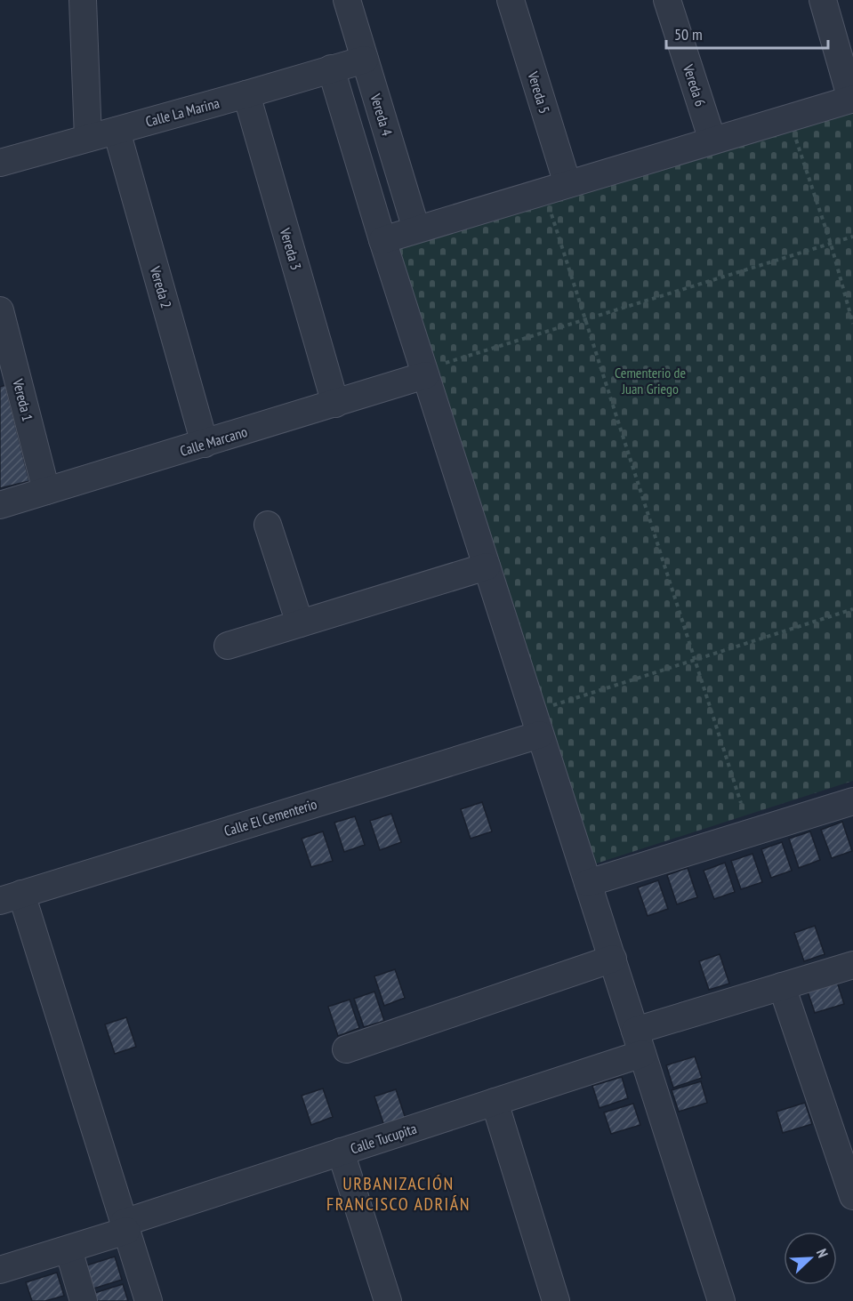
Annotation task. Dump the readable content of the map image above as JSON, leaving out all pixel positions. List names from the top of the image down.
{
  "streets": {
    "street": [
      "Vereda 6",
      "Vereda 5",
      "Calle La Marina",
      "Vereda 4",
      "Vereda 3",
      "Vereda 2",
      "Vereda 1",
      "Calle Marcano",
      "Calle El Cementerio",
      "Calle Tucupita"
    ]
  },
  "crossings": [
    ["Calle La Marina", "Vereda 4"],
    ["Calle La Marina", "Vereda 3"],
    ["Calle La Marina", "Vereda 2"],
    ["Vereda 3", "Calle Marcano"],
    ["Vereda 2", "Calle Marcano"],
    ["Vereda 1", "Calle Marcano"]
  ],
  "districts": ["URBANIZACIÓN FRANCISCO ADRIÁN"],
  "parks": ["Cementerio de Juan Griego"],
  "scale_bar": "50 m",
  "north": "top right"
}
